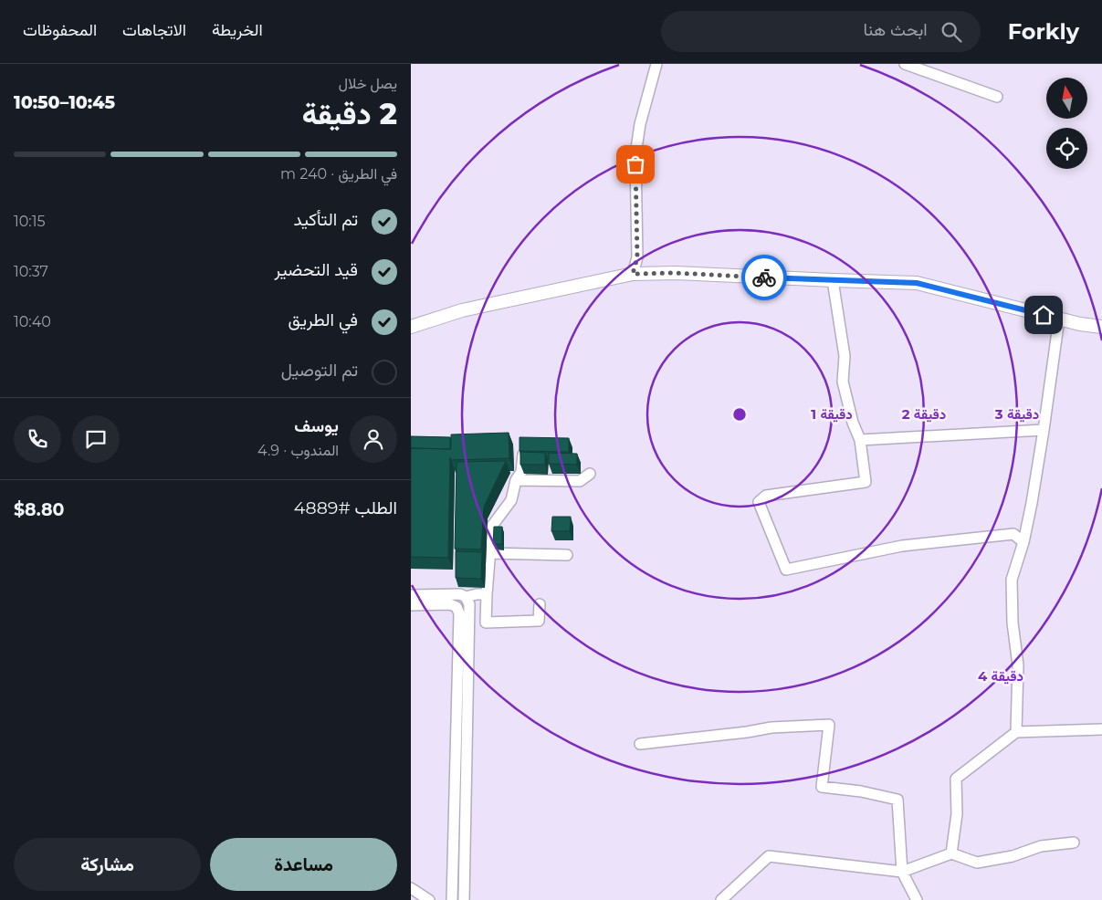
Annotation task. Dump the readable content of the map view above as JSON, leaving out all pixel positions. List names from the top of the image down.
{
  "north": "top",
  "page": {
    "header": "Forkly",
    "search": "ابحث هنا",
    "nav": ["الخريطة", "الاتجاهات", "المحفوظات"],
    "heading": ["2 دقيقة", "يصل خلال", "10:45–10:50"],
    "panel": [
      "يوسف",
      "المندوب · 4.9",
      "الطلب #4889",
      "$8.80"
    ],
    "bar": "في الطريق · 240 m",
    "list": [
      ["تم التأكيد", "10:15"],
      ["قيد التحضير", "10:37"],
      ["في الطريق", "10:40"],
      "تم التوصيل"
    ],
    "buttons": ["مساعدة", "مشاركة"]
  },
  "rings": [
    "1 دقيقة",
    "2 دقيقة",
    "3 دقيقة",
    "4 دقيقة"
  ]
}
